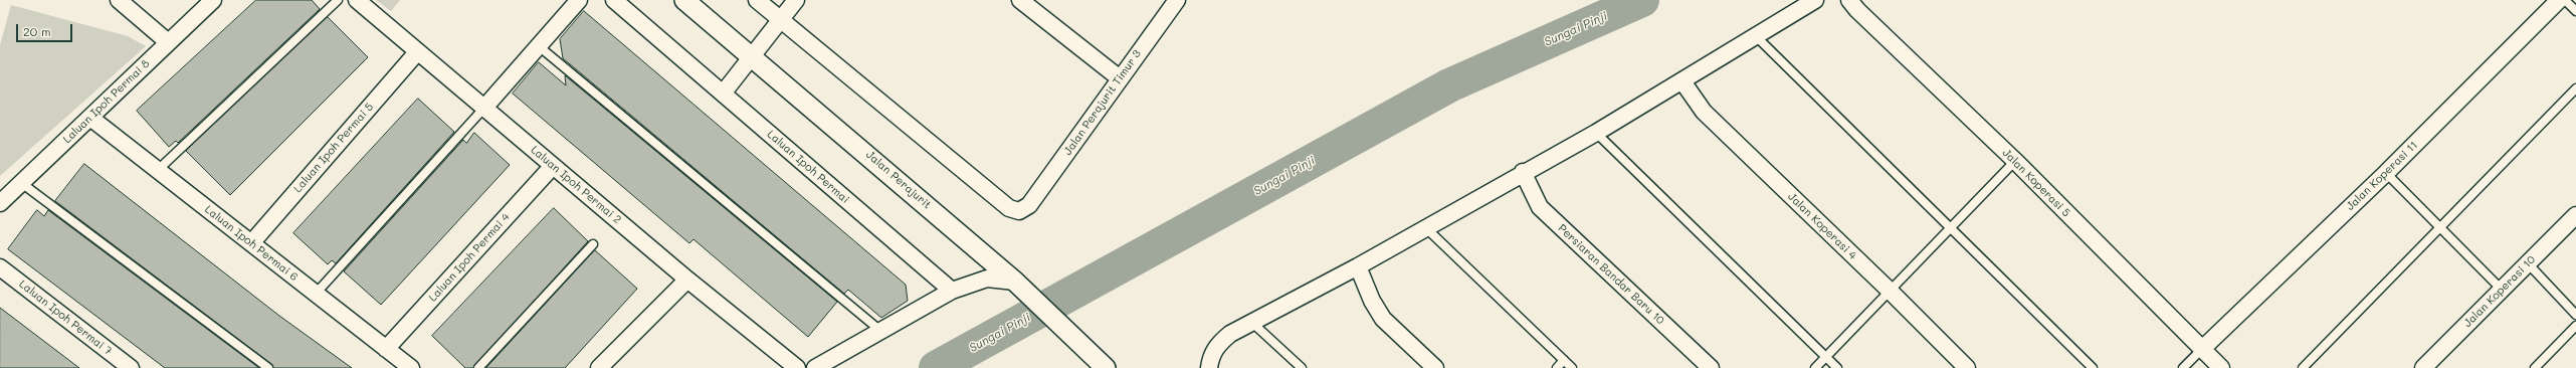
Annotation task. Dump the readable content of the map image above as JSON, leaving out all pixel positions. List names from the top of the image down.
{
  "streets": {
    "street": [
      "Laluan Ipoh Permai 8",
      "Jalan Perajurit Timur 3",
      "Laluan Ipoh Permai 5",
      "Laluan Ipoh Permai",
      "Jalan Koperasi 11",
      "Jalan Perajurit",
      "Jalan Koperasi 5",
      "Laluan Ipoh Permai 2",
      "Jalan Koperasi 4",
      "Laluan Ipoh Permai 6",
      "Laluan Ipoh Permai 4",
      "Persiaran Bandar Baru 10",
      "Jalan Koperasi 10",
      "Laluan Ipoh Permai 7"
    ]
  },
  "crossings": [
    ["Laluan Ipoh Permai 8", "Laluan Ipoh Permai 6"],
    ["Laluan Ipoh Permai 5", "Laluan Ipoh Permai 2"],
    ["Laluan Ipoh Permai 5", "Laluan Ipoh Permai 6"],
    ["Jalan Koperasi 11", "Jalan Koperasi 5"],
    ["Laluan Ipoh Permai 2", "Laluan Ipoh Permai 4"],
    ["Laluan Ipoh Permai 6", "Laluan Ipoh Permai 4"]
  ],
  "water": ["Sungai Pinji"],
  "scale_bar": "20 m"
}
